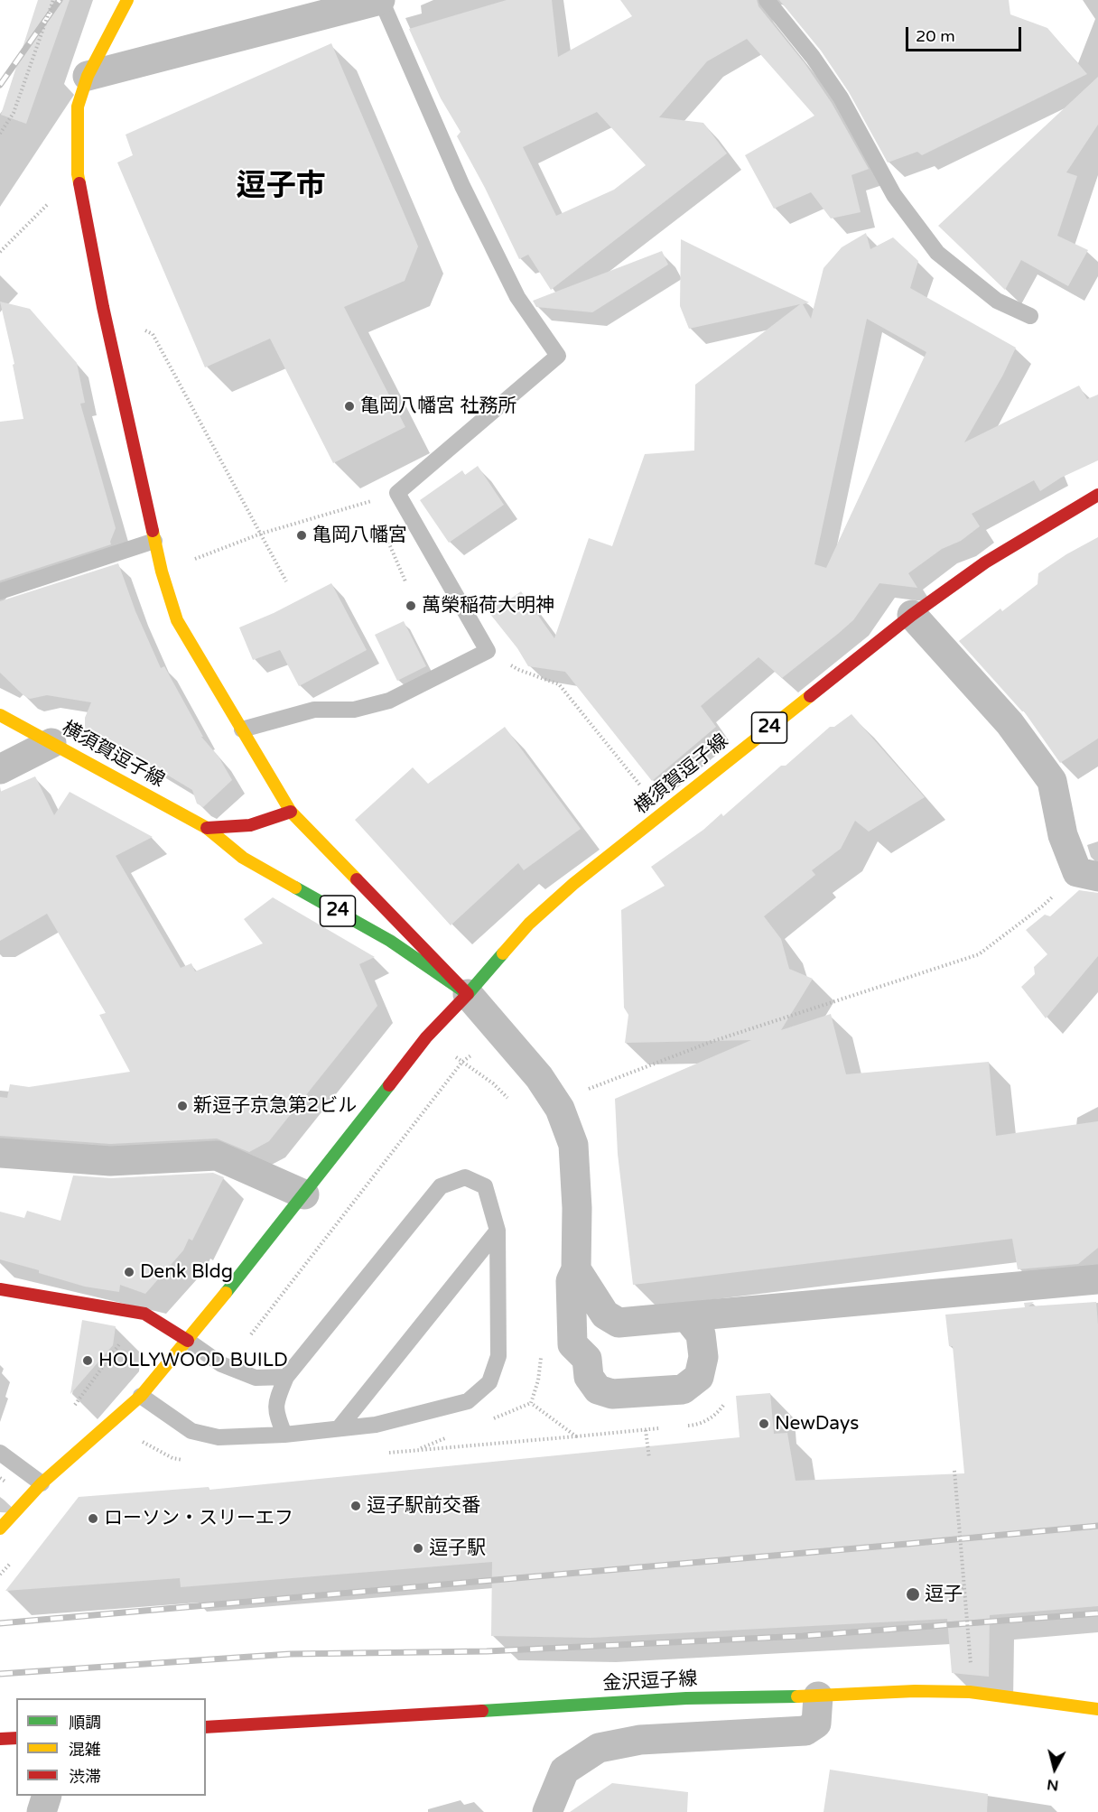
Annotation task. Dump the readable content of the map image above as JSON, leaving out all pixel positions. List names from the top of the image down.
{
  "streets": {
    "main road": ["24", "横須賀逗子線", "金沢逗子線"]
  },
  "crossings": [
    ["24", "横須賀逗子線"]
  ],
  "districts": ["逗子市"],
  "places": [
    "亀岡八幡宮 社務所",
    "亀岡八幡宮",
    "萬榮稲荷大明神",
    "新逗子京急第2ビル",
    "Denk Bldg",
    "HOLLYWOOD BUILD",
    "NewDays",
    "逗子駅前交番",
    "ローソン・スリーエフ",
    "逗子駅",
    "逗子"
  ],
  "legend": ["順調", "混雑", "渋滞"],
  "scale_bar": "20 m",
  "north": "bottom"
}
